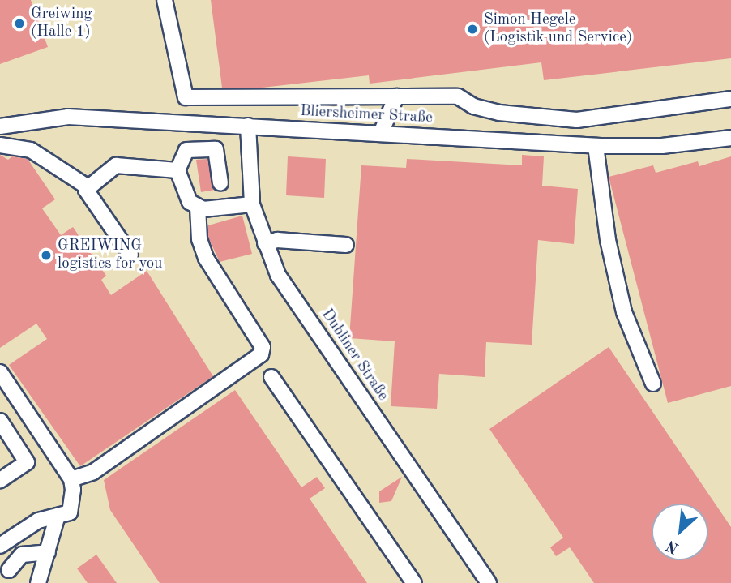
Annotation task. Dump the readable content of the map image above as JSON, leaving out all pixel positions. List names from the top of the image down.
{
  "streets": {
    "street": ["Bliersheimer Straße", "Dubliner Straße"]
  },
  "crossings": [
    ["Bliersheimer Straße", "Dubliner Straße"]
  ],
  "places": ["Greiwing (Halle 1)", "Simon Hegele (Logistik und Service)", "GREIWING logistics for you"],
  "north": "bottom left"
}
